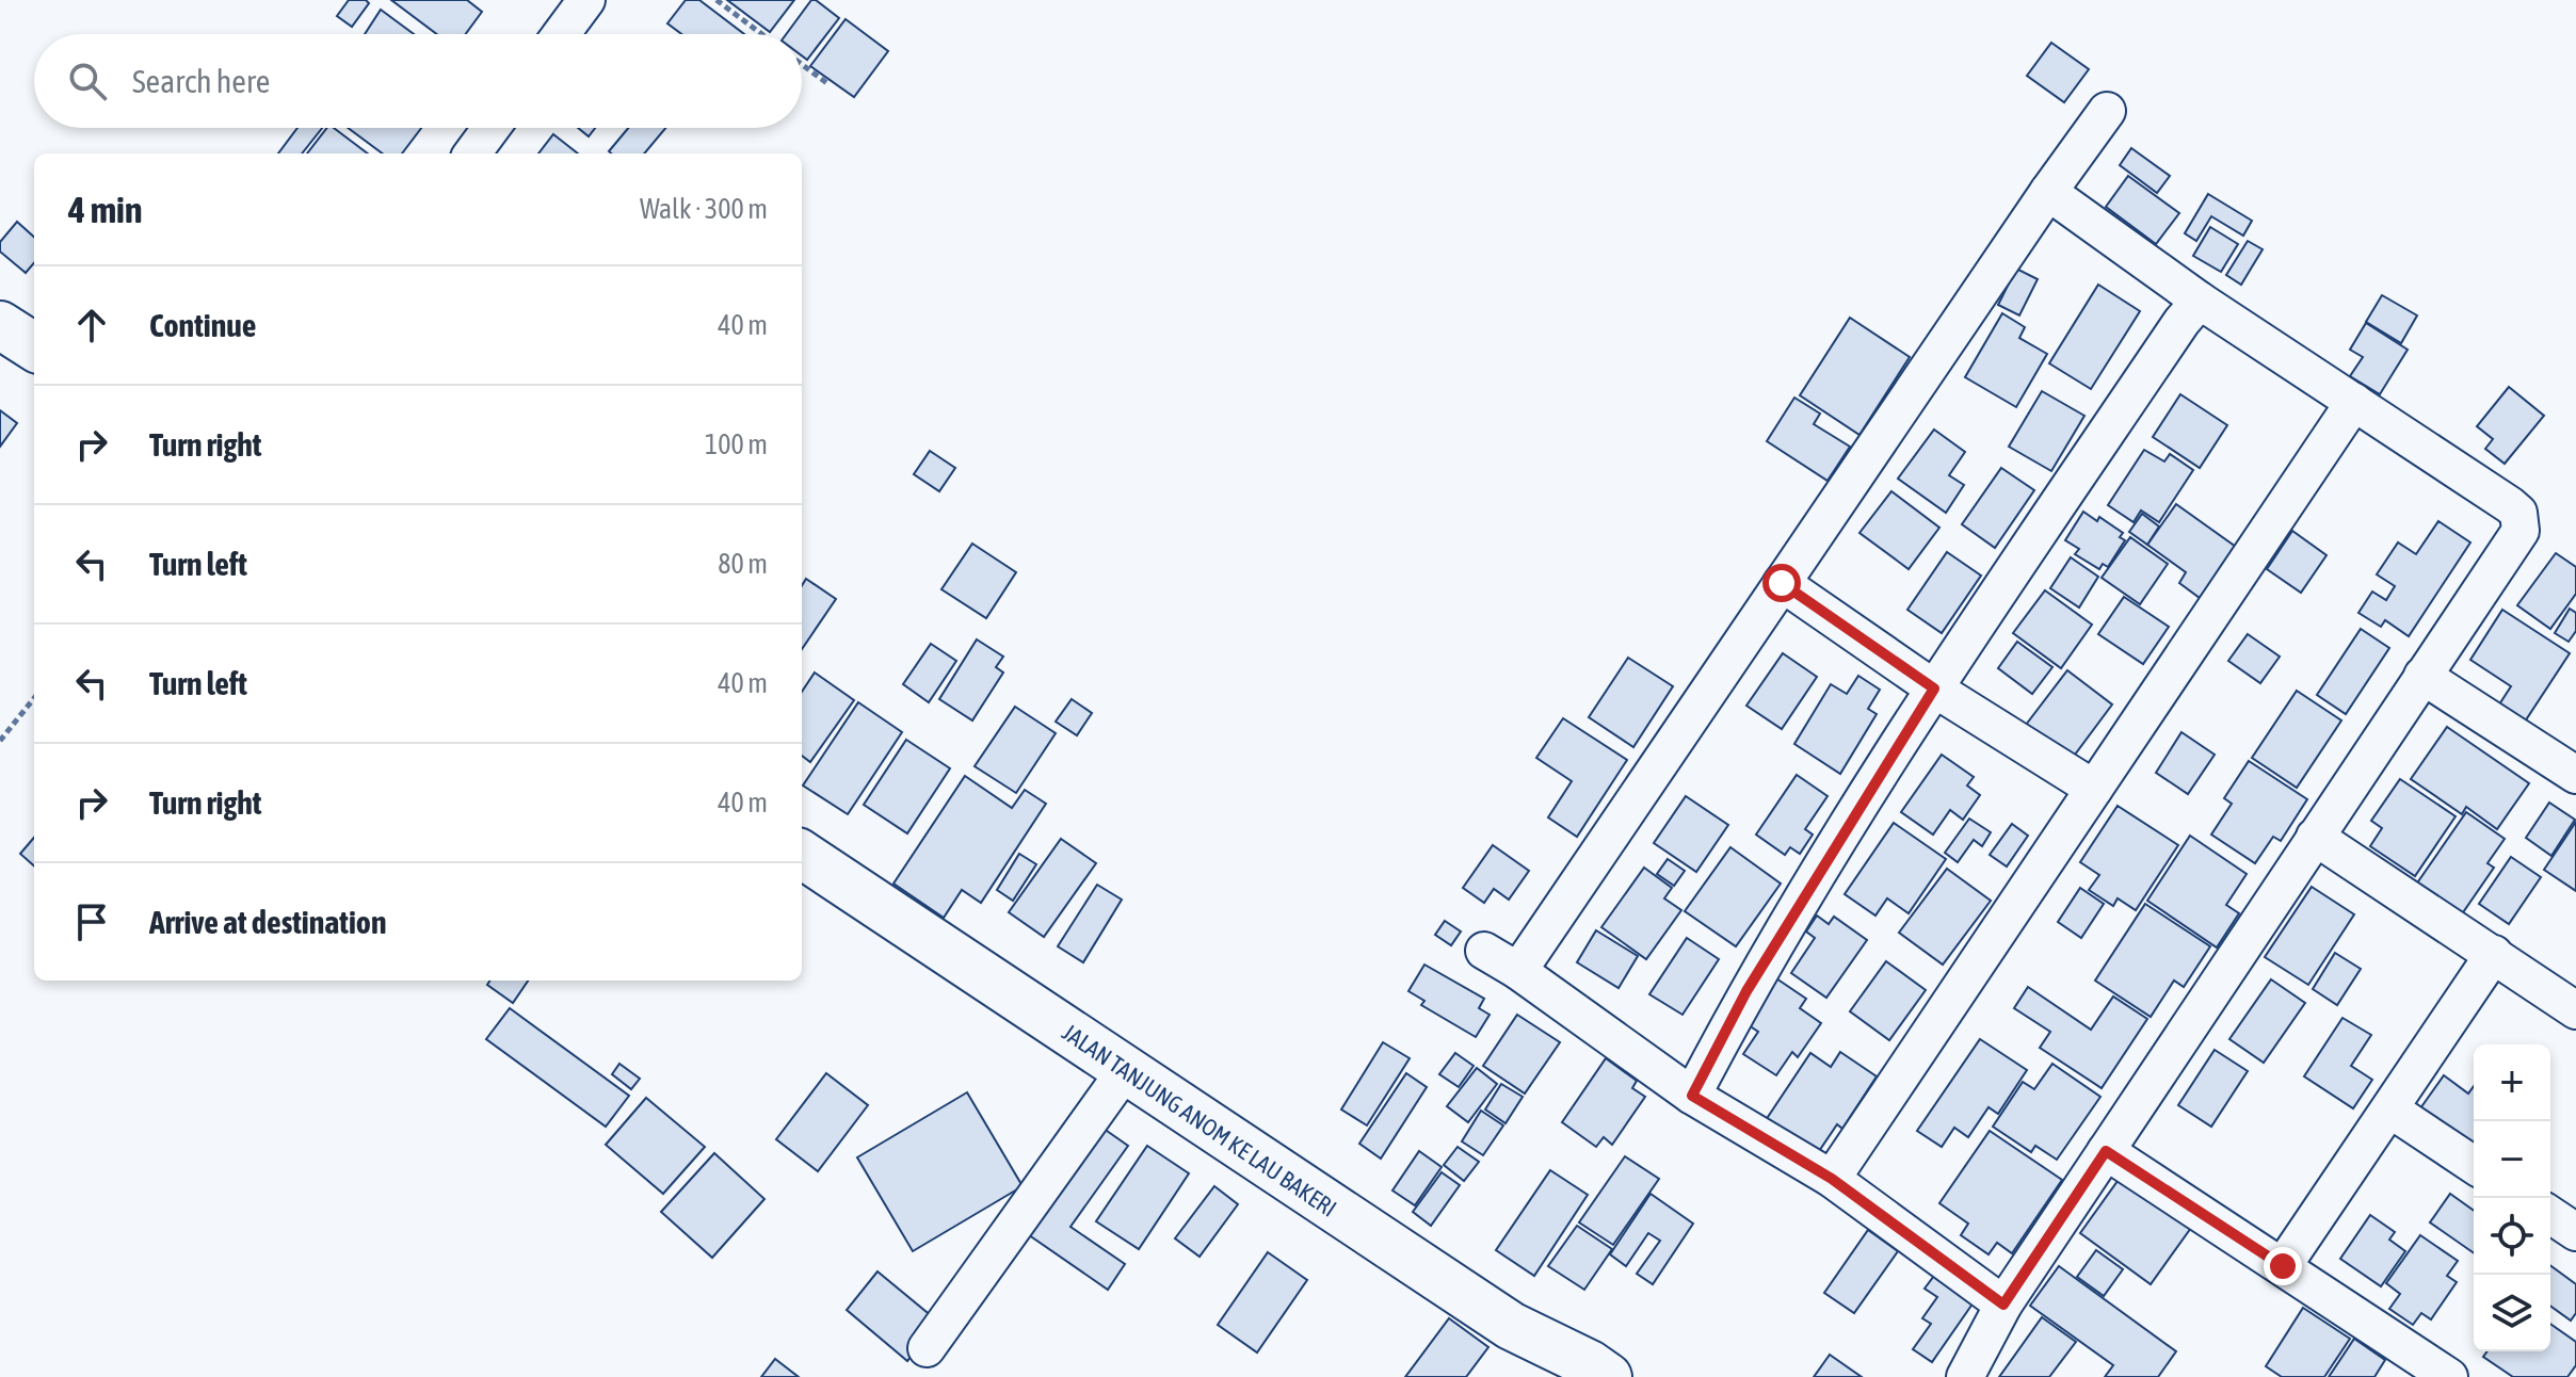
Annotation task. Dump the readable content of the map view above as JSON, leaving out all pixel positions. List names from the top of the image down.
{
  "streets": {
    "main road": ["JALAN TANJUNG ANOM KE LAU BAKERI"]
  },
  "page": {
    "search": "Search here",
    "heading": ["4 min", "Walk · 300 m"],
    "list": [
      ["Continue", "40 m"],
      ["Turn right", "100 m"],
      ["Turn left", "80 m"],
      ["Turn left", "40 m"],
      ["Turn right", "40 m"],
      "Arrive at destination"
    ],
    "map_buttons": ["+", "−"]
  }
}
